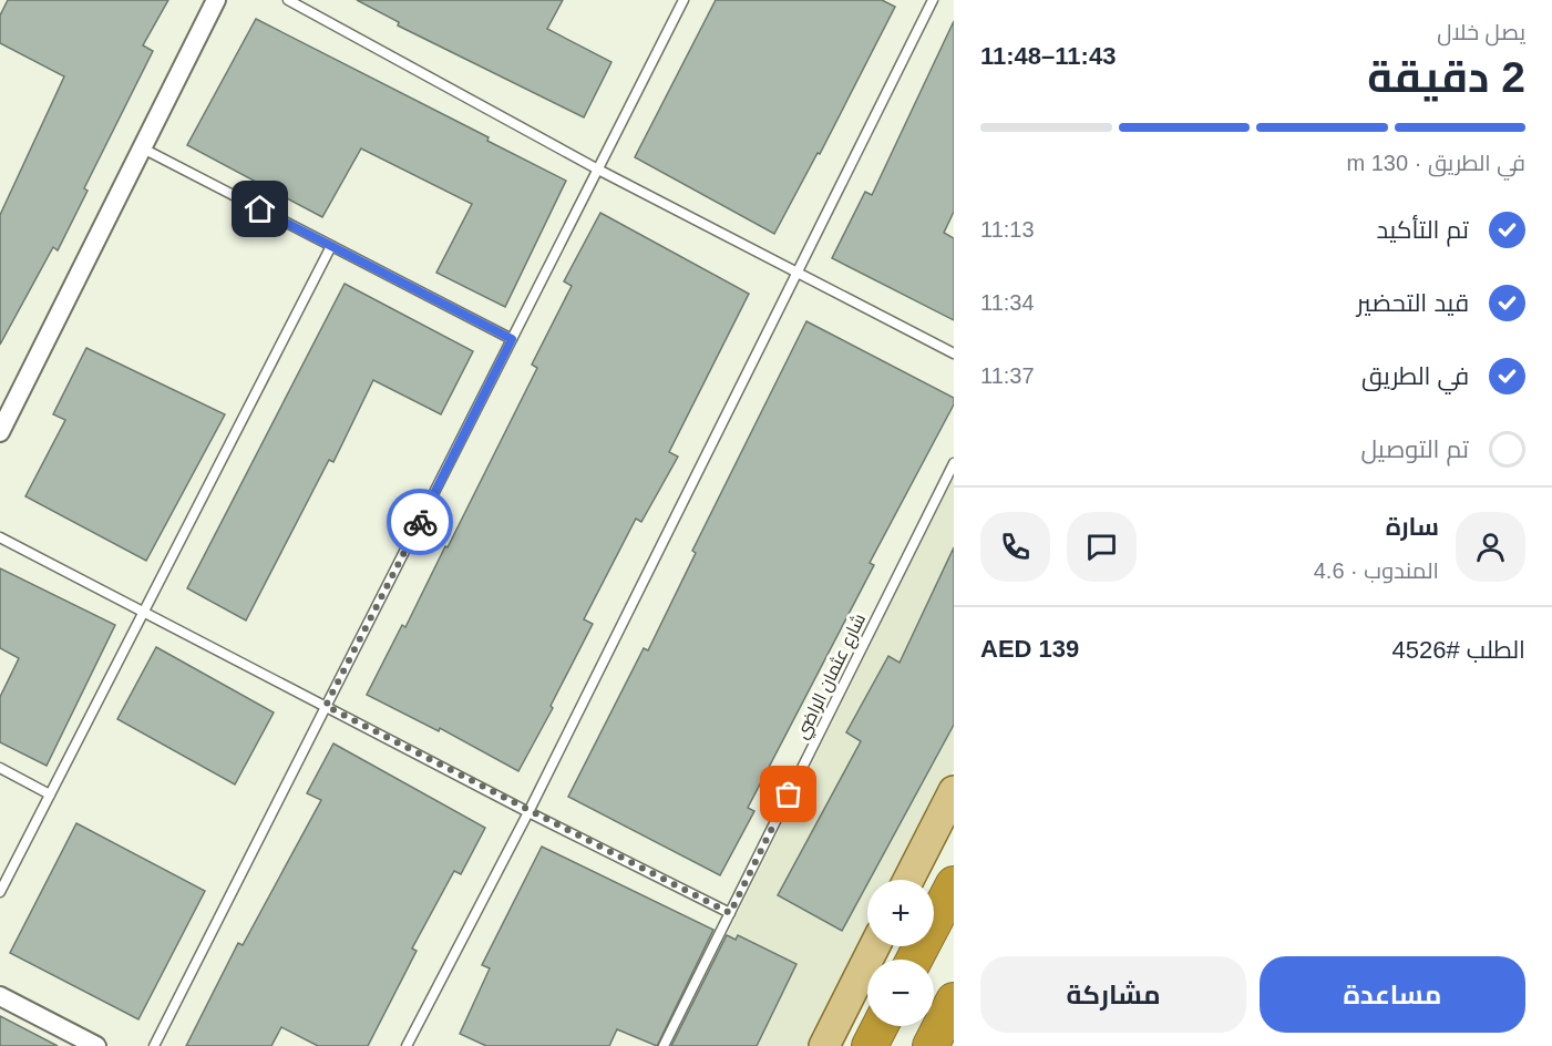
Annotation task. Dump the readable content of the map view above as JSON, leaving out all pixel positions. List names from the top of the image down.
{
  "streets": {
    "lane": ["شارع عثمان الراضي"]
  },
  "page": {
    "heading": ["2 دقيقة", "يصل خلال", "11:43–11:48"],
    "panel": [
      "سارة",
      "المندوب · 4.6",
      "الطلب #4526",
      "AED 139"
    ],
    "bar": "في الطريق · 130 m",
    "list": [
      ["تم التأكيد", "11:13"],
      ["قيد التحضير", "11:34"],
      ["في الطريق", "11:37"],
      "تم التوصيل"
    ],
    "map_buttons": ["+", "−"],
    "buttons": ["مساعدة", "مشاركة"]
  }
}
